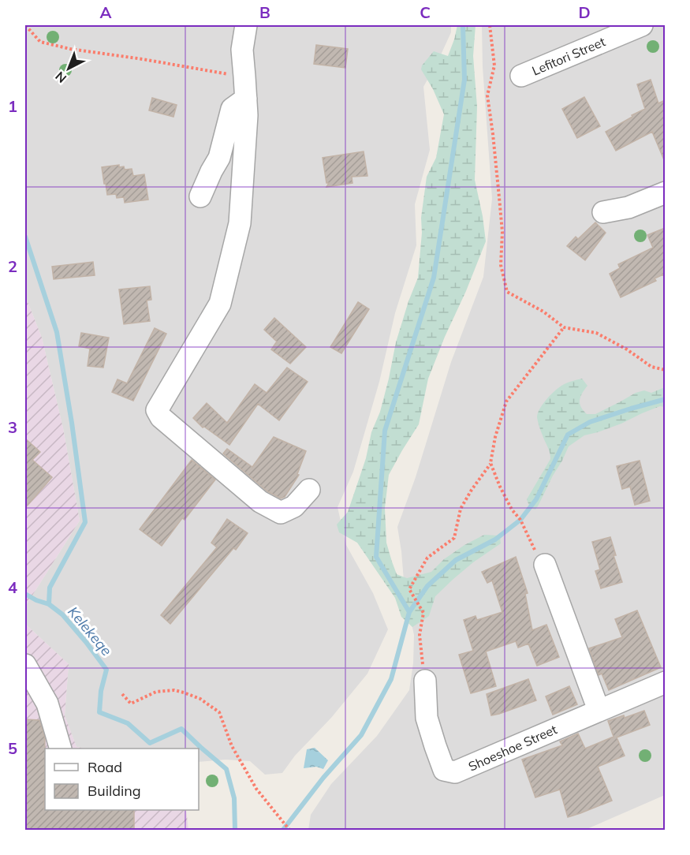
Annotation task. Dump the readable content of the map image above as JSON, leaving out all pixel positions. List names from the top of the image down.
{
  "streets": {
    "street": ["Lefitori Street", "Shoeshoe Street"]
  },
  "water": ["Kelekeqe"],
  "legend": ["Road", "Building"],
  "north": "bottom left",
  "grid": {
    "columns": [
      "A",
      "B",
      "C",
      "D"
    ],
    "rows": [
      "1",
      "2",
      "3",
      "4",
      "5"
    ]
  }
}
